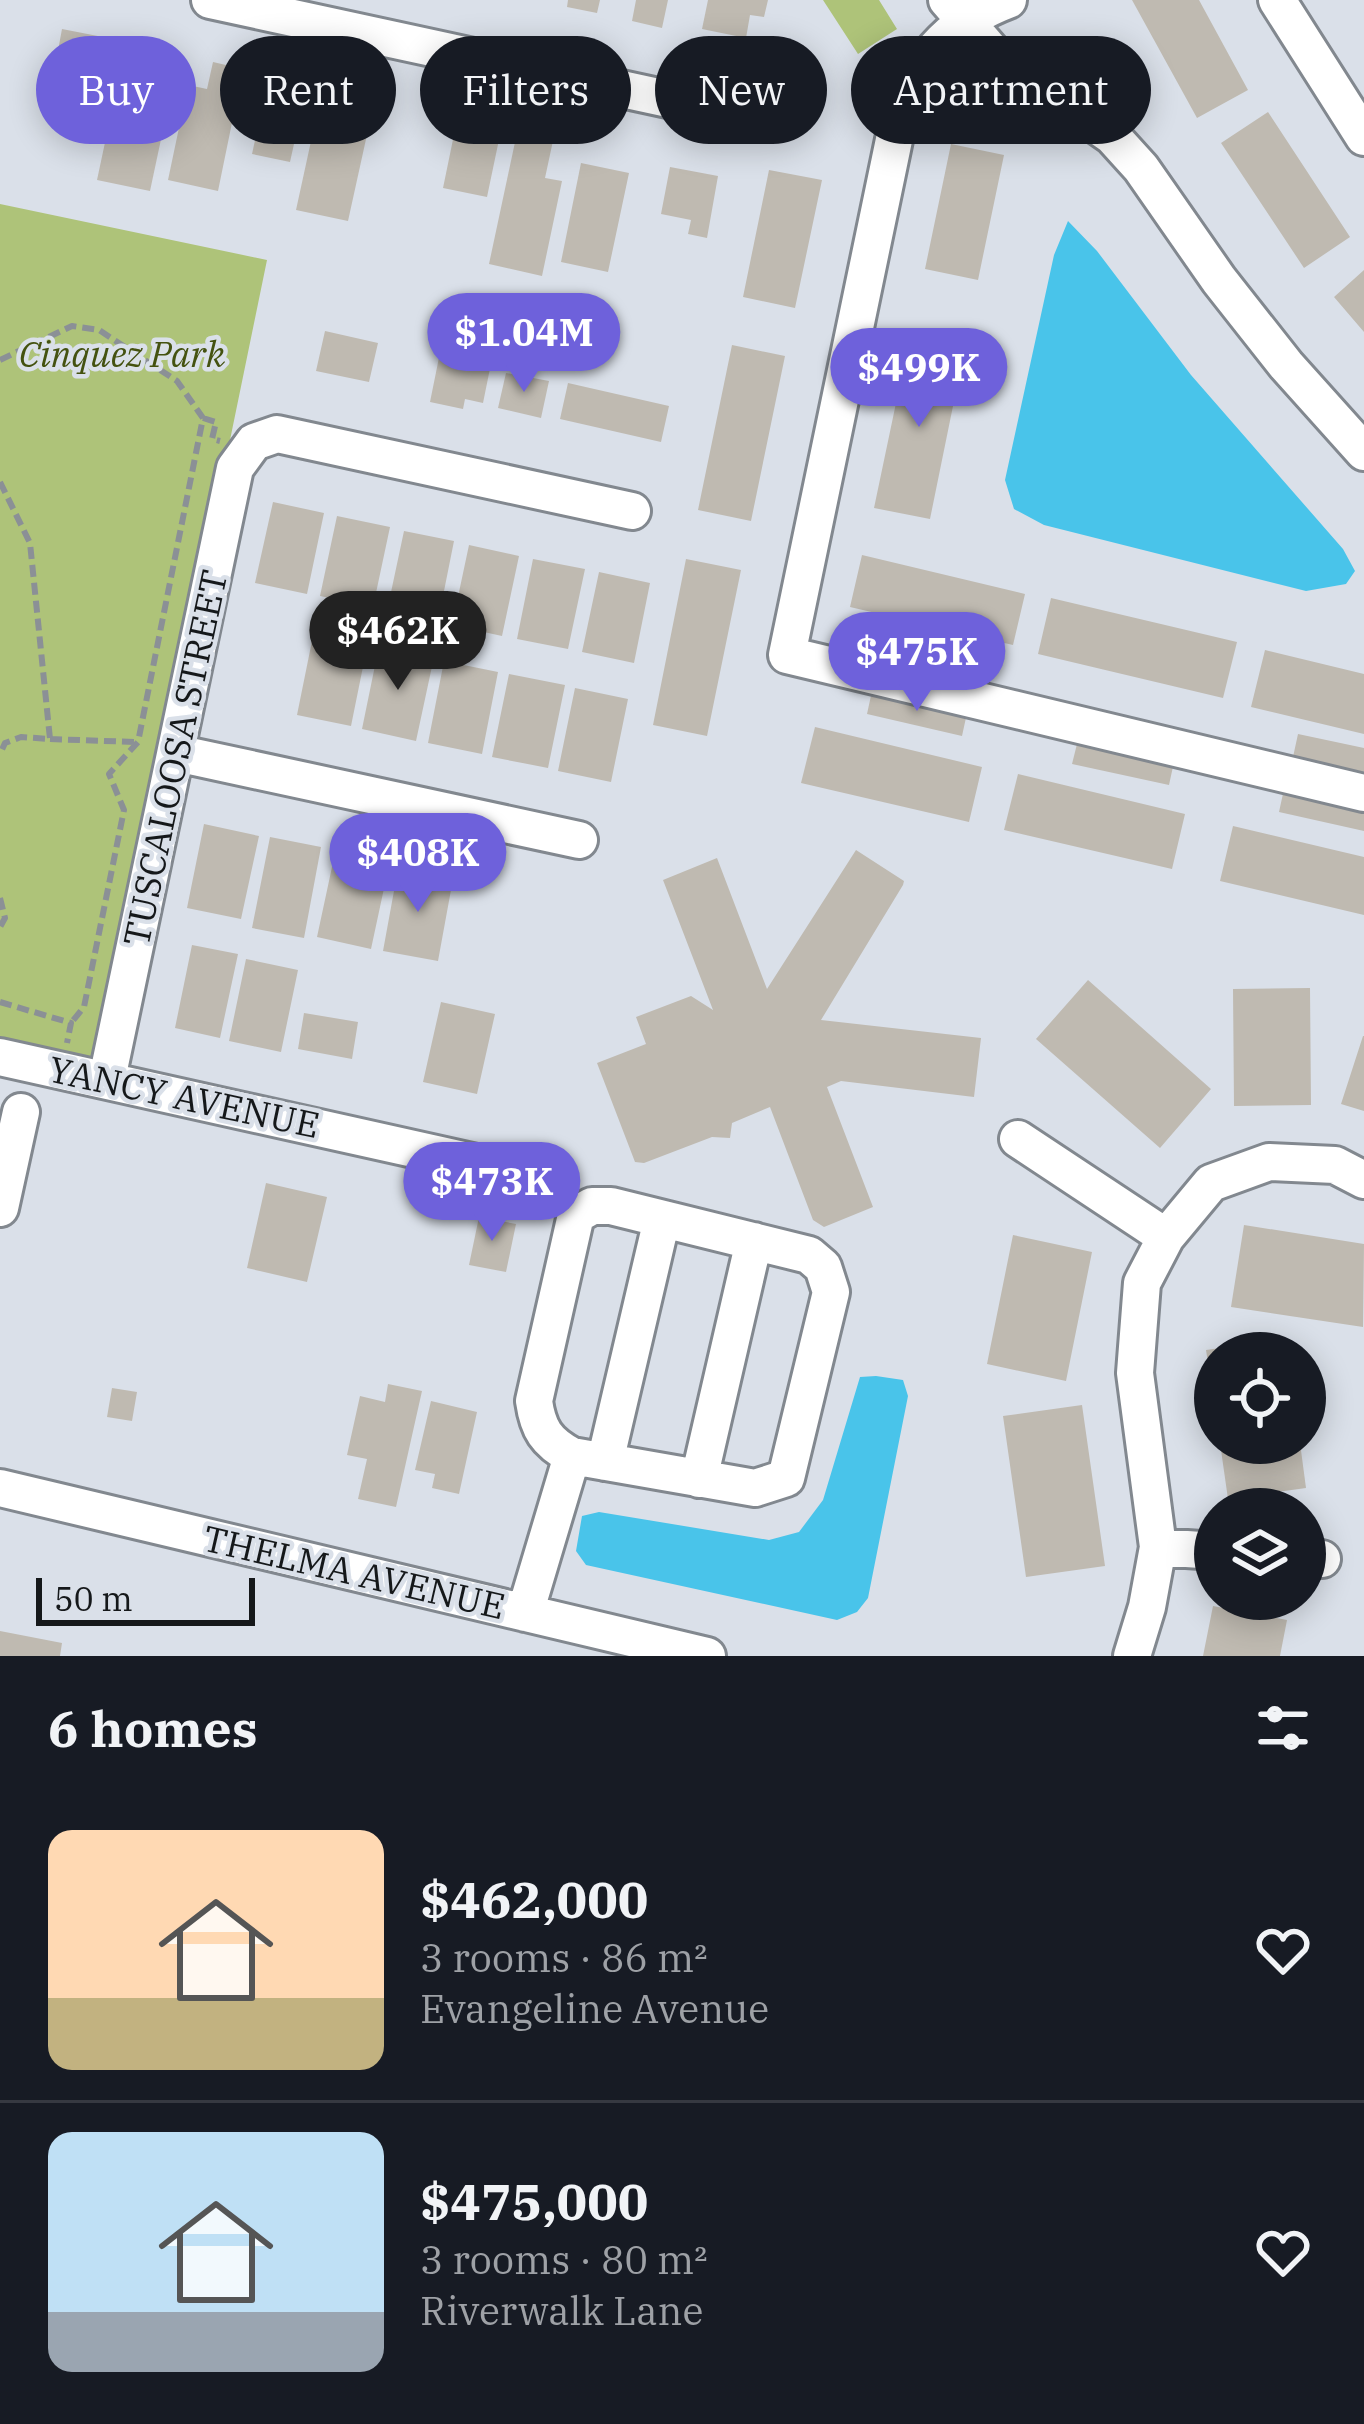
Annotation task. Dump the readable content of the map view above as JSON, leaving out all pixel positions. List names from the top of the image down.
{
  "streets": {
    "street": ["TUSCALOOSA STREET", "YANCY AVENUE", "THELMA AVENUE"]
  },
  "crossings": [
    ["TUSCALOOSA STREET", "YANCY AVENUE"]
  ],
  "parks": ["Cinquez Park"],
  "scale_bar": "50 m",
  "page": {
    "chip": [
      "Buy",
      "Rent",
      "Filters",
      "New",
      "Apartment"
    ],
    "price": [
      "$1.04M",
      "$499K",
      "$462K",
      "$475K",
      "$408K",
      "$473K"
    ],
    "scale": "50 m",
    "heading": "6 homes",
    "list": [
      {
        "name": "$462,000",
        "note": "3 rooms · 86 m² · Evangeline Avenue"
      },
      {
        "name": "$475,000",
        "note": "3 rooms · 80 m² · Riverwalk Lane"
      }
    ]
  }
}
